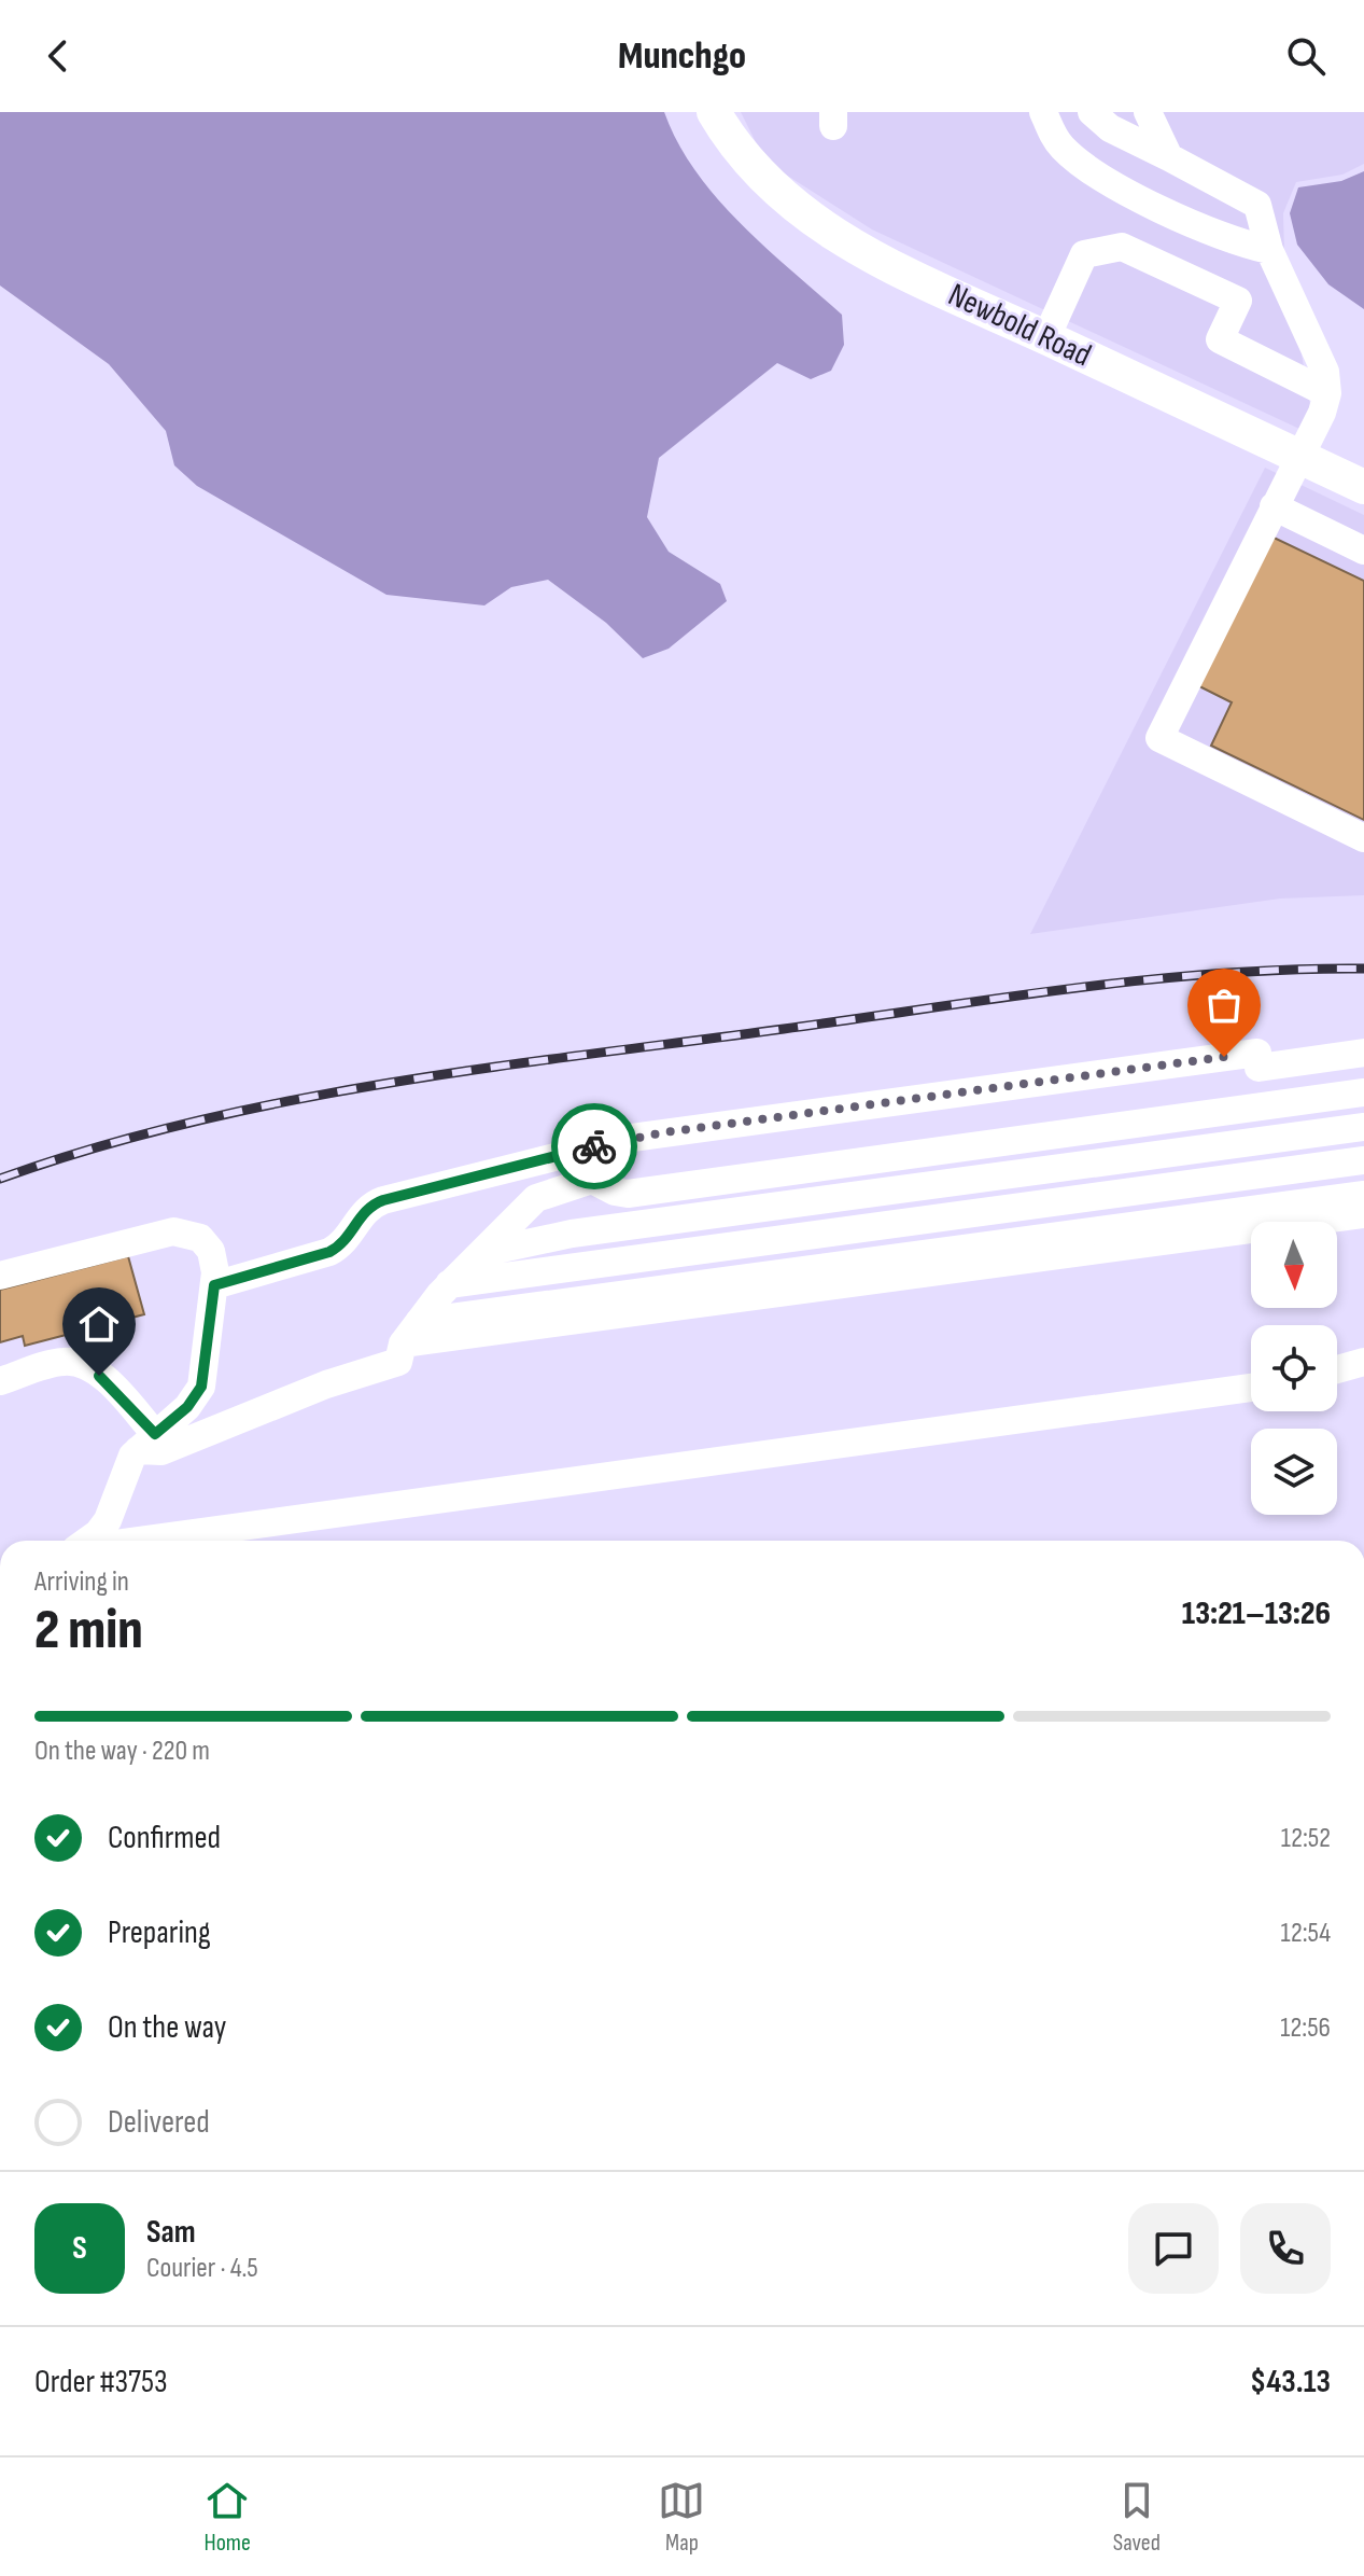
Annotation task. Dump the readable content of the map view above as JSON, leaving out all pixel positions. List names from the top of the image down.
{
  "streets": {
    "main road": ["Newbold Road"]
  },
  "north": "bottom",
  "page": {
    "header": "Munchgo",
    "heading": ["2 min", "Arriving in", "13:21–13:26"],
    "panel": [
      "Sam",
      "Courier · 4.5",
      "Order #3753",
      "$43.13"
    ],
    "bar": "On the way · 220 m",
    "list": [
      ["Confirmed", "12:52"],
      ["Preparing", "12:54"],
      ["On the way", "12:56"],
      "Delivered"
    ],
    "round": "S",
    "tabs": ["Home", "Map", "Saved"]
  }
}
